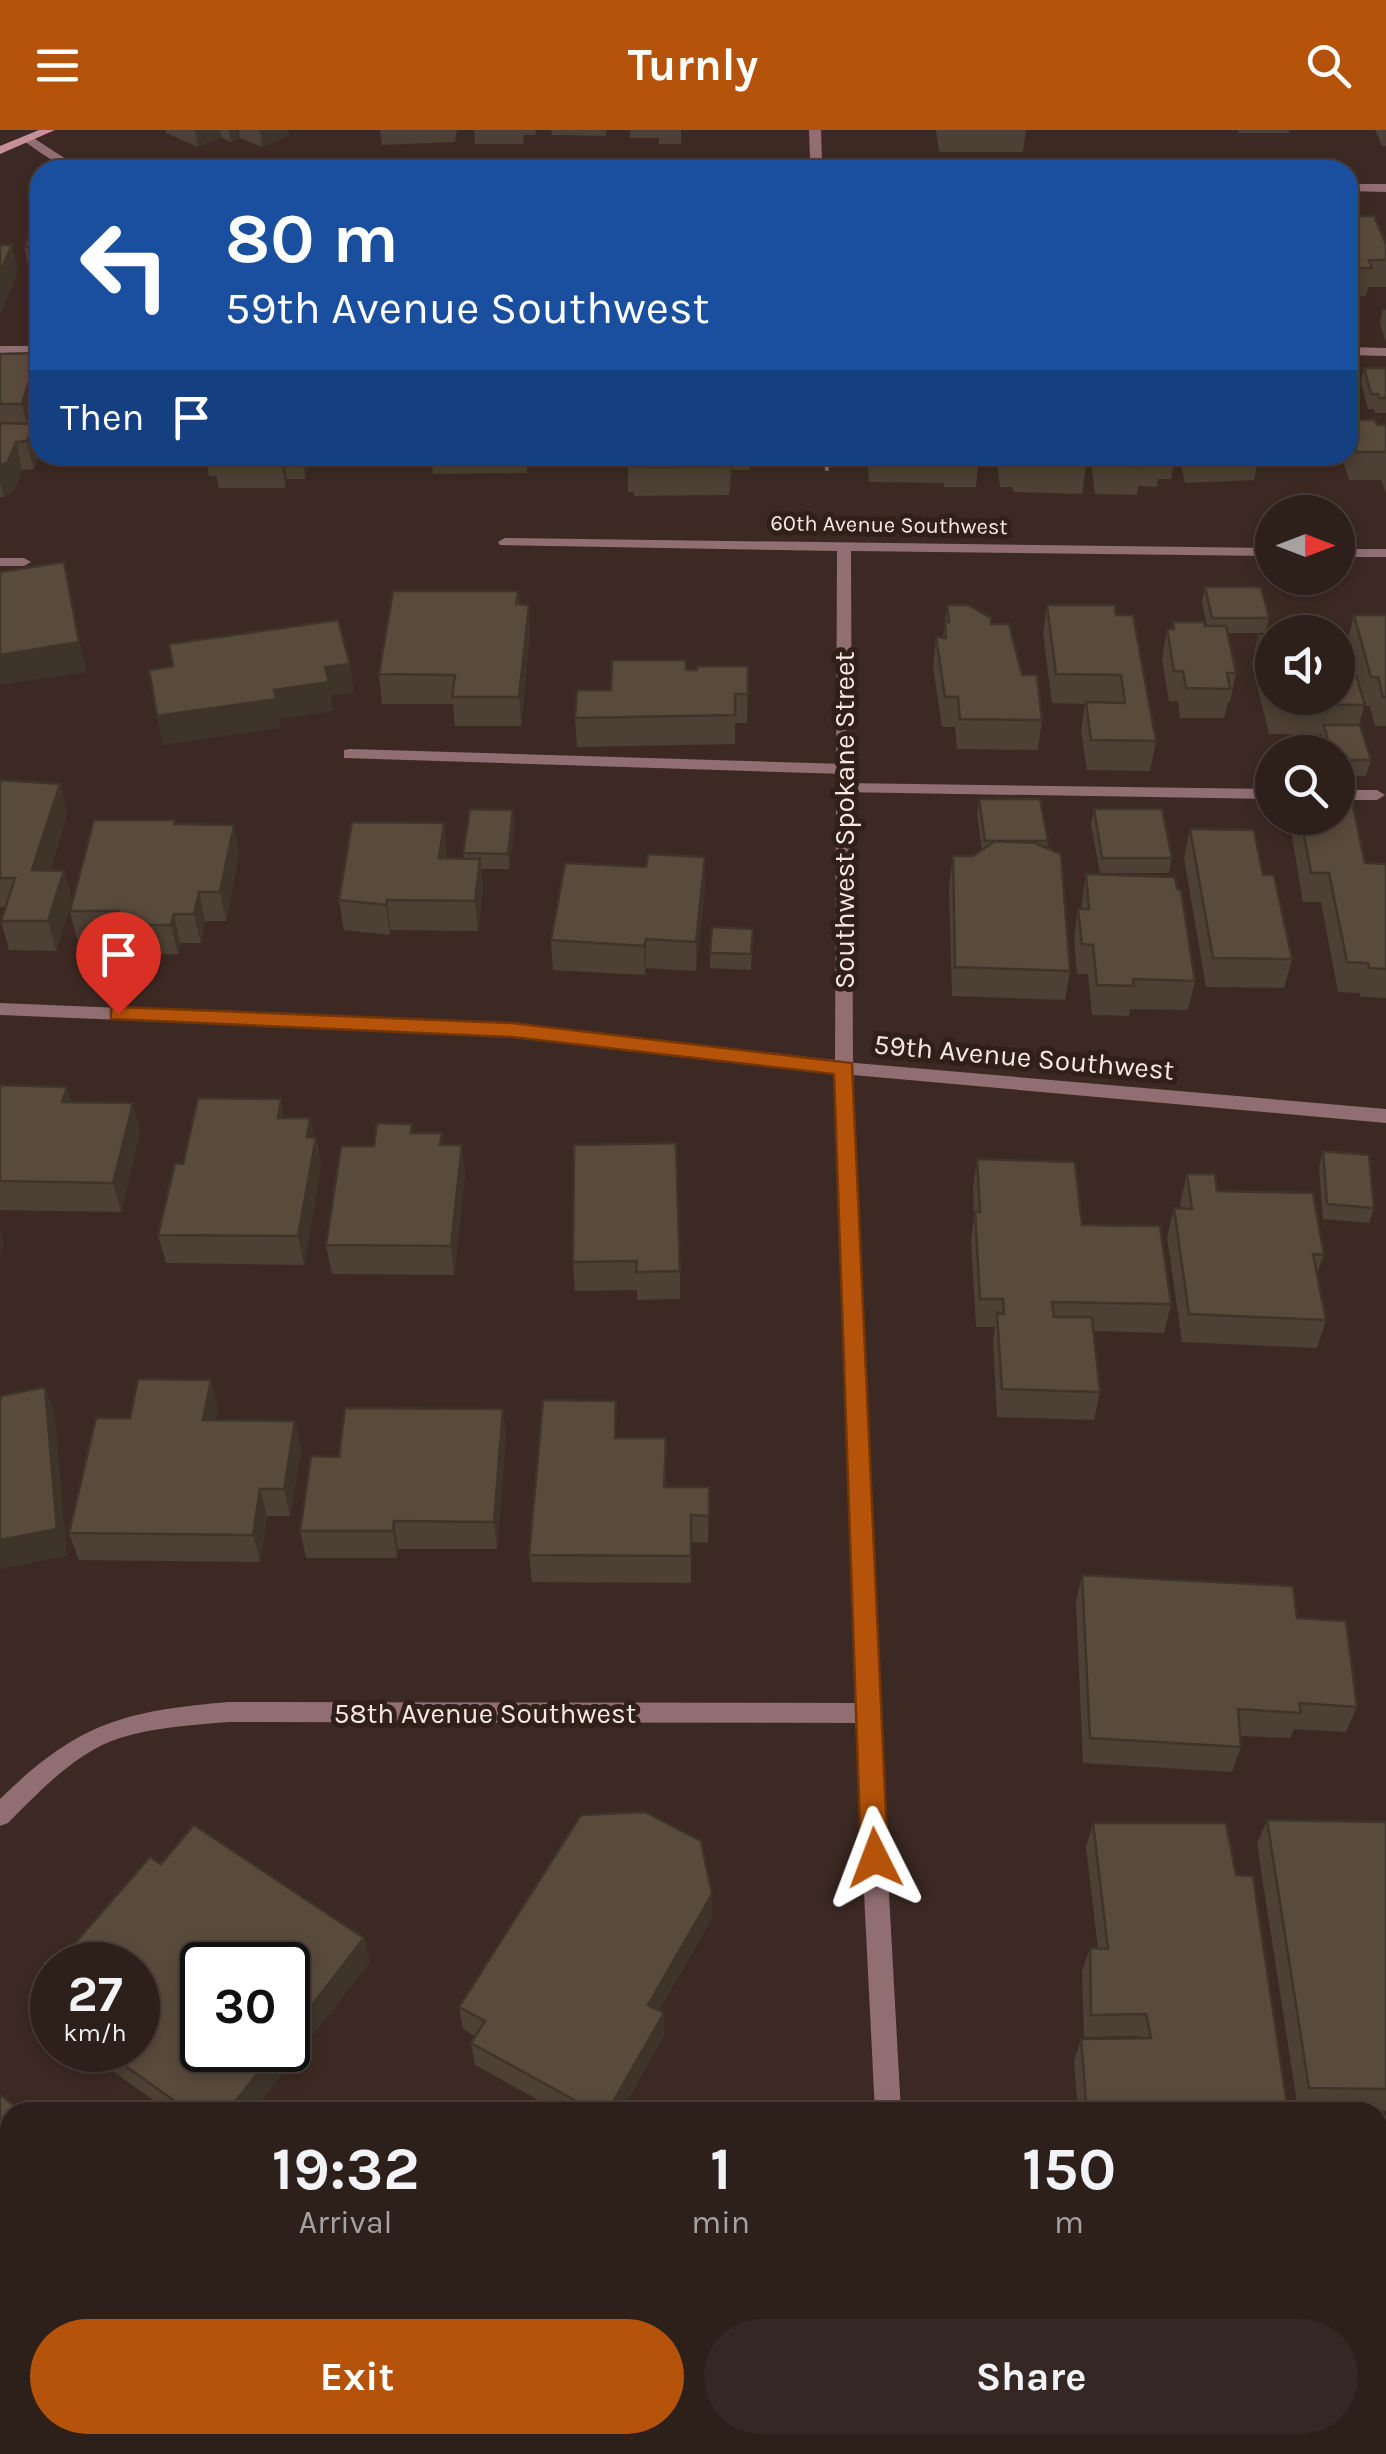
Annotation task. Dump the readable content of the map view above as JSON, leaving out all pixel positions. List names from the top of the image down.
{
  "streets": {
    "street": [
      "60th Avenue Southwest",
      "Southwest Spokane Street",
      "59th Avenue Southwest",
      "58th Avenue Southwest"
    ]
  },
  "crossings": [
    ["60th Avenue Southwest", "Southwest Spokane Street"],
    ["Southwest Spokane Street", "59th Avenue Southwest"],
    ["Southwest Spokane Street", "58th Avenue Southwest"]
  ],
  "north": "right",
  "page": {
    "header": "Turnly",
    "turn": ["80 m", "59th Avenue Southwest"],
    "then": "Then",
    "speed": "27 km/h",
    "limit": "30",
    "eta": [
      "19:32",
      "Arrival",
      "1",
      "min",
      "150",
      "m"
    ],
    "buttons": ["Exit", "Share"]
  }
}
